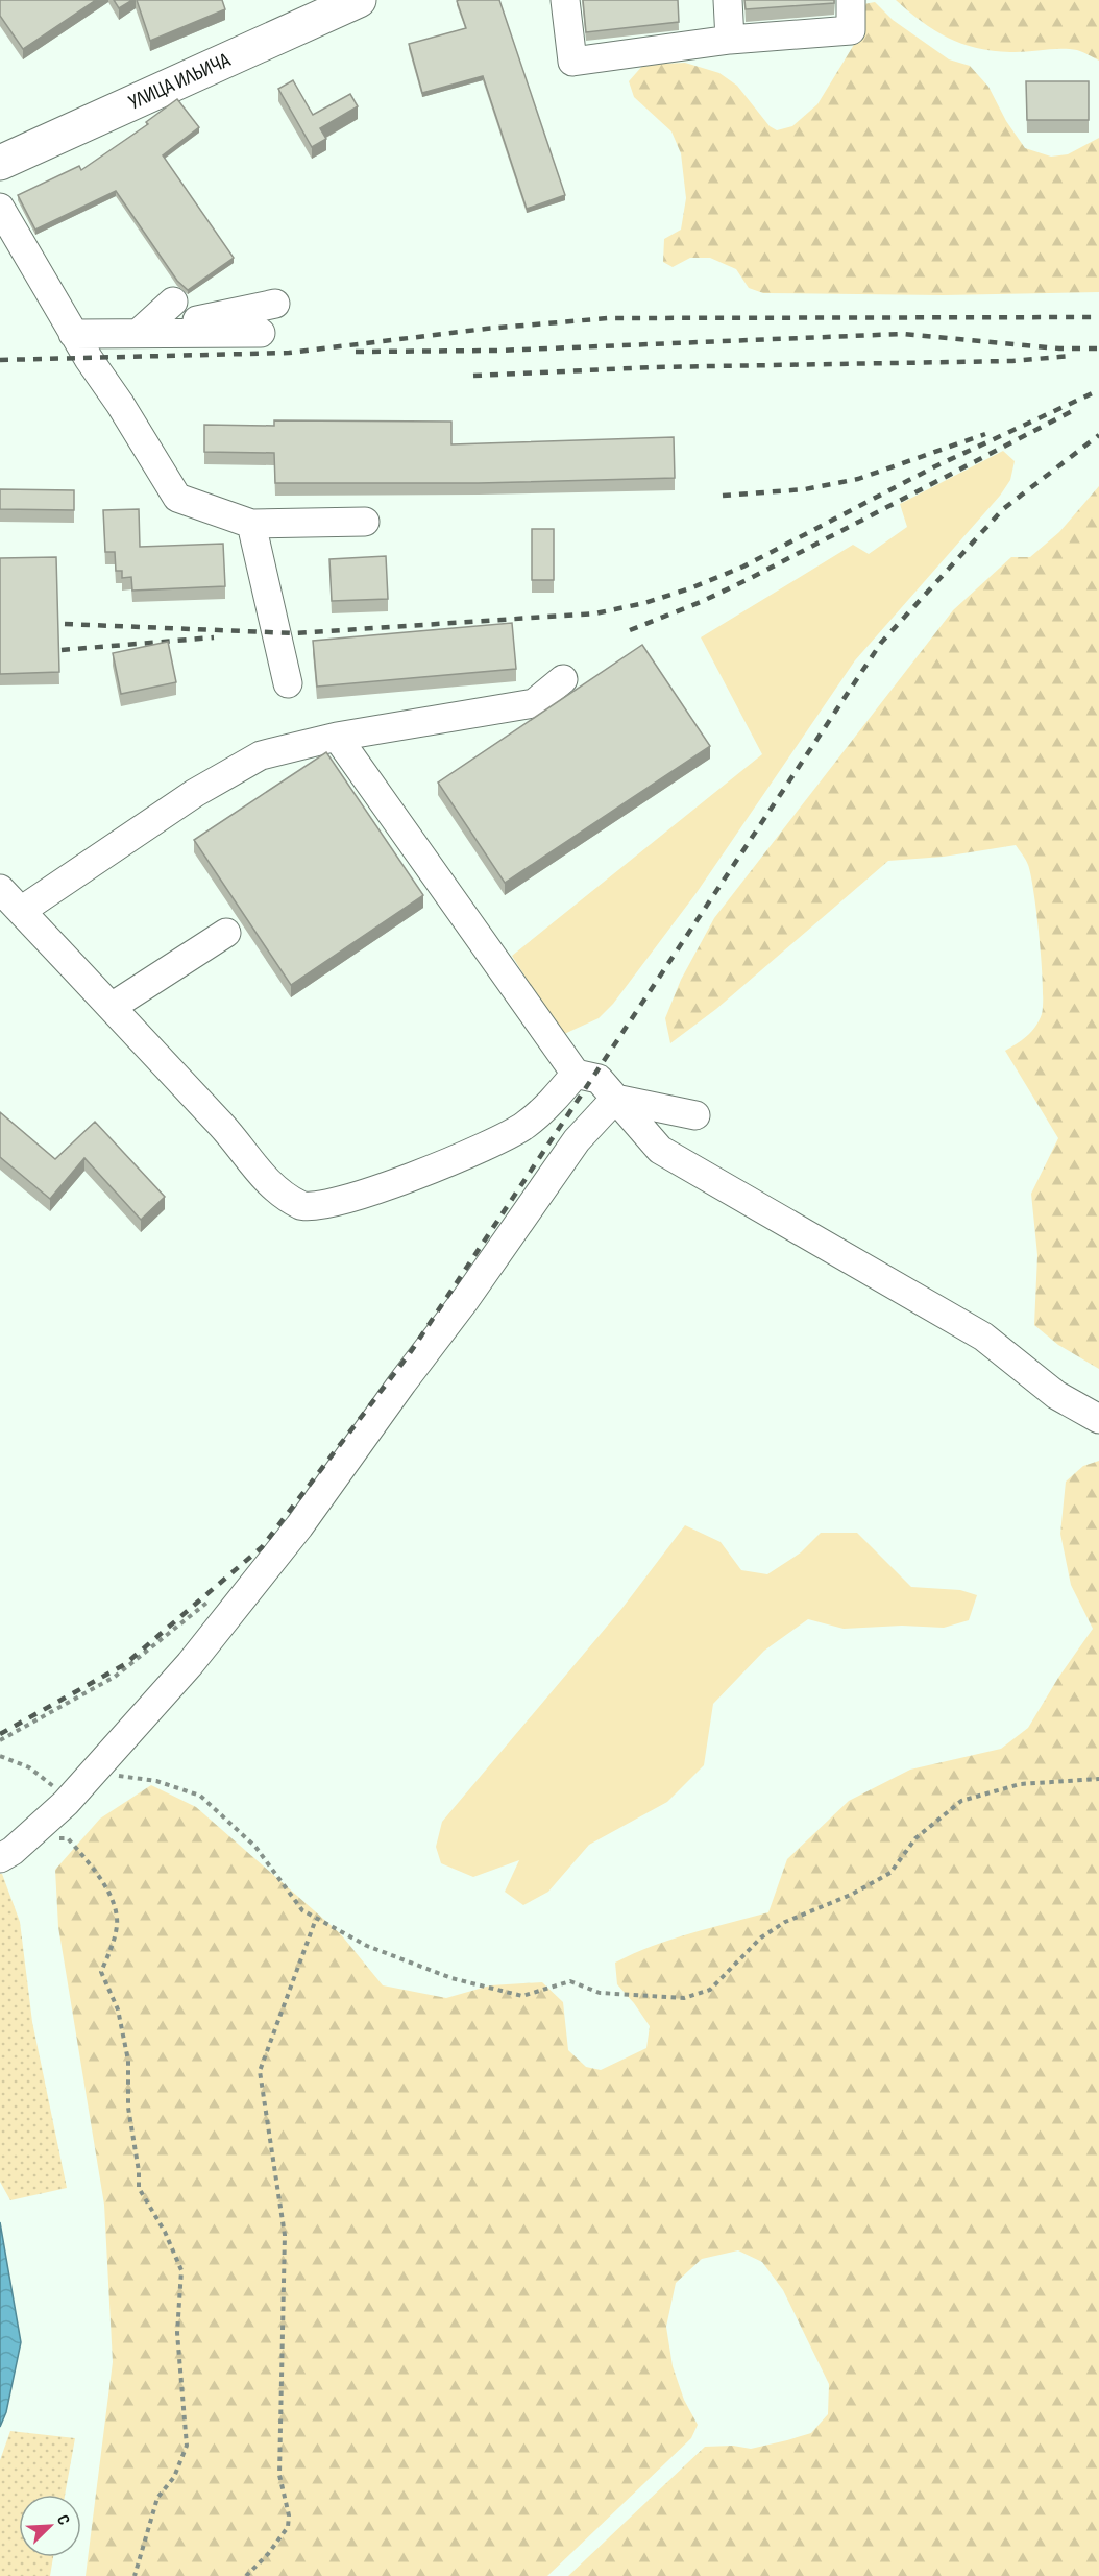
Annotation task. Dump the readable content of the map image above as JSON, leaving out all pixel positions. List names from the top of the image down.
{
  "streets": {
    "main road": ["УЛИЦА ИЛЬИЧА"]
  },
  "north": "top right"
}
